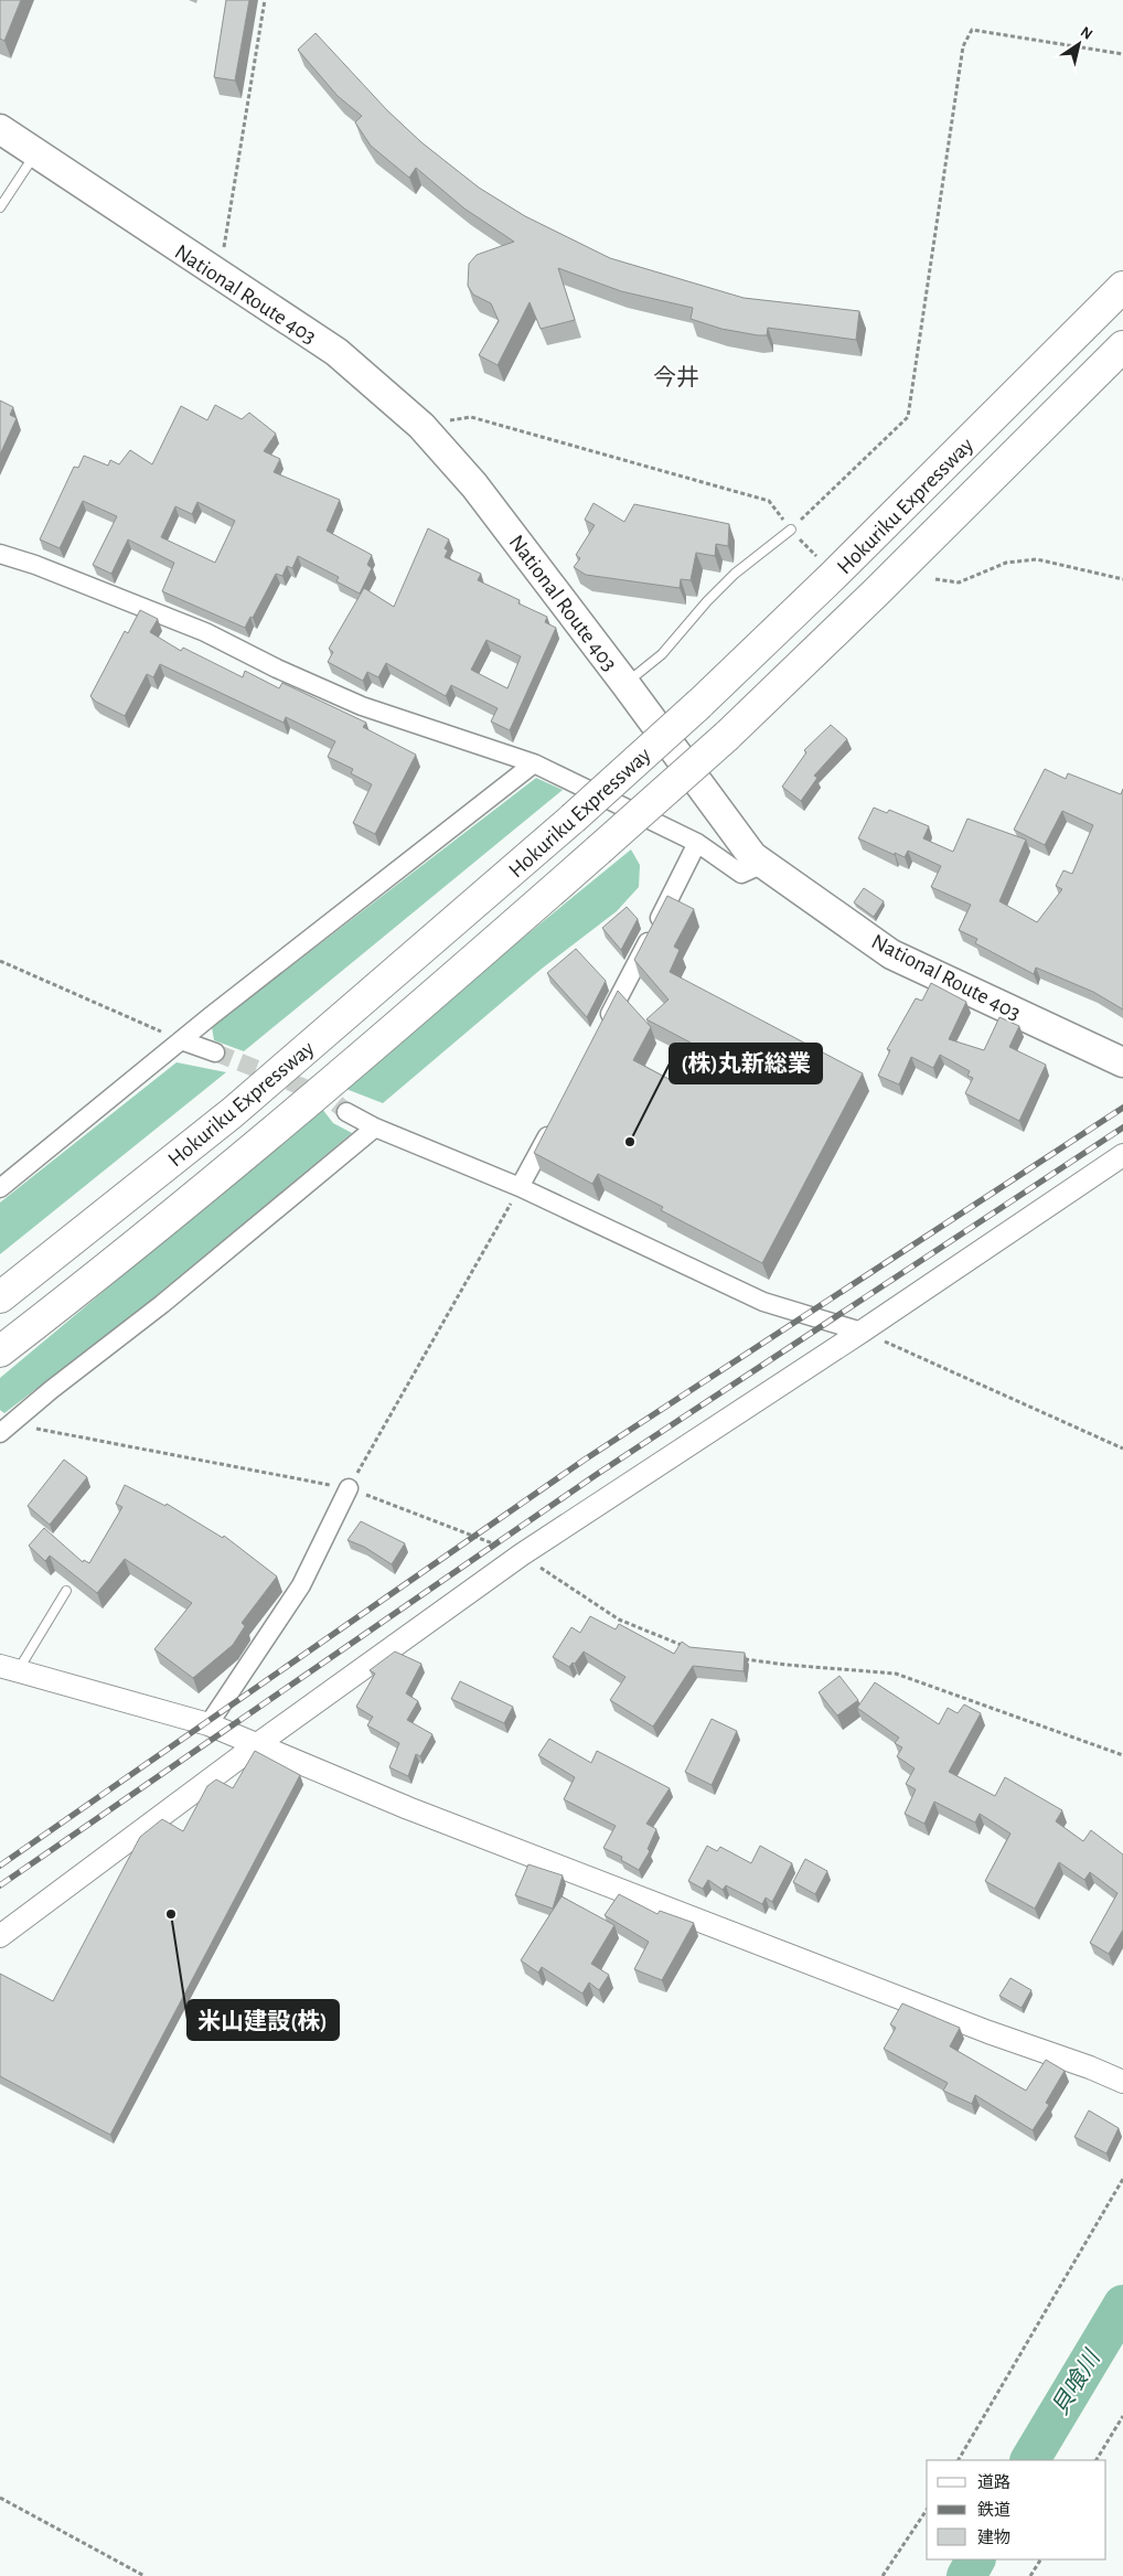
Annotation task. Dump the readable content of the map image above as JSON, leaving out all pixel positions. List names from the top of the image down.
{
  "streets": {
    "highway": ["National Route 403", "Hokuriku Expressway"]
  },
  "districts": ["今井"],
  "water": ["貝喰川"],
  "places": ["(株)丸新総業", "米山建設(株)"],
  "legend": ["道路", "鉄道", "建物"],
  "north": "top right"
}
